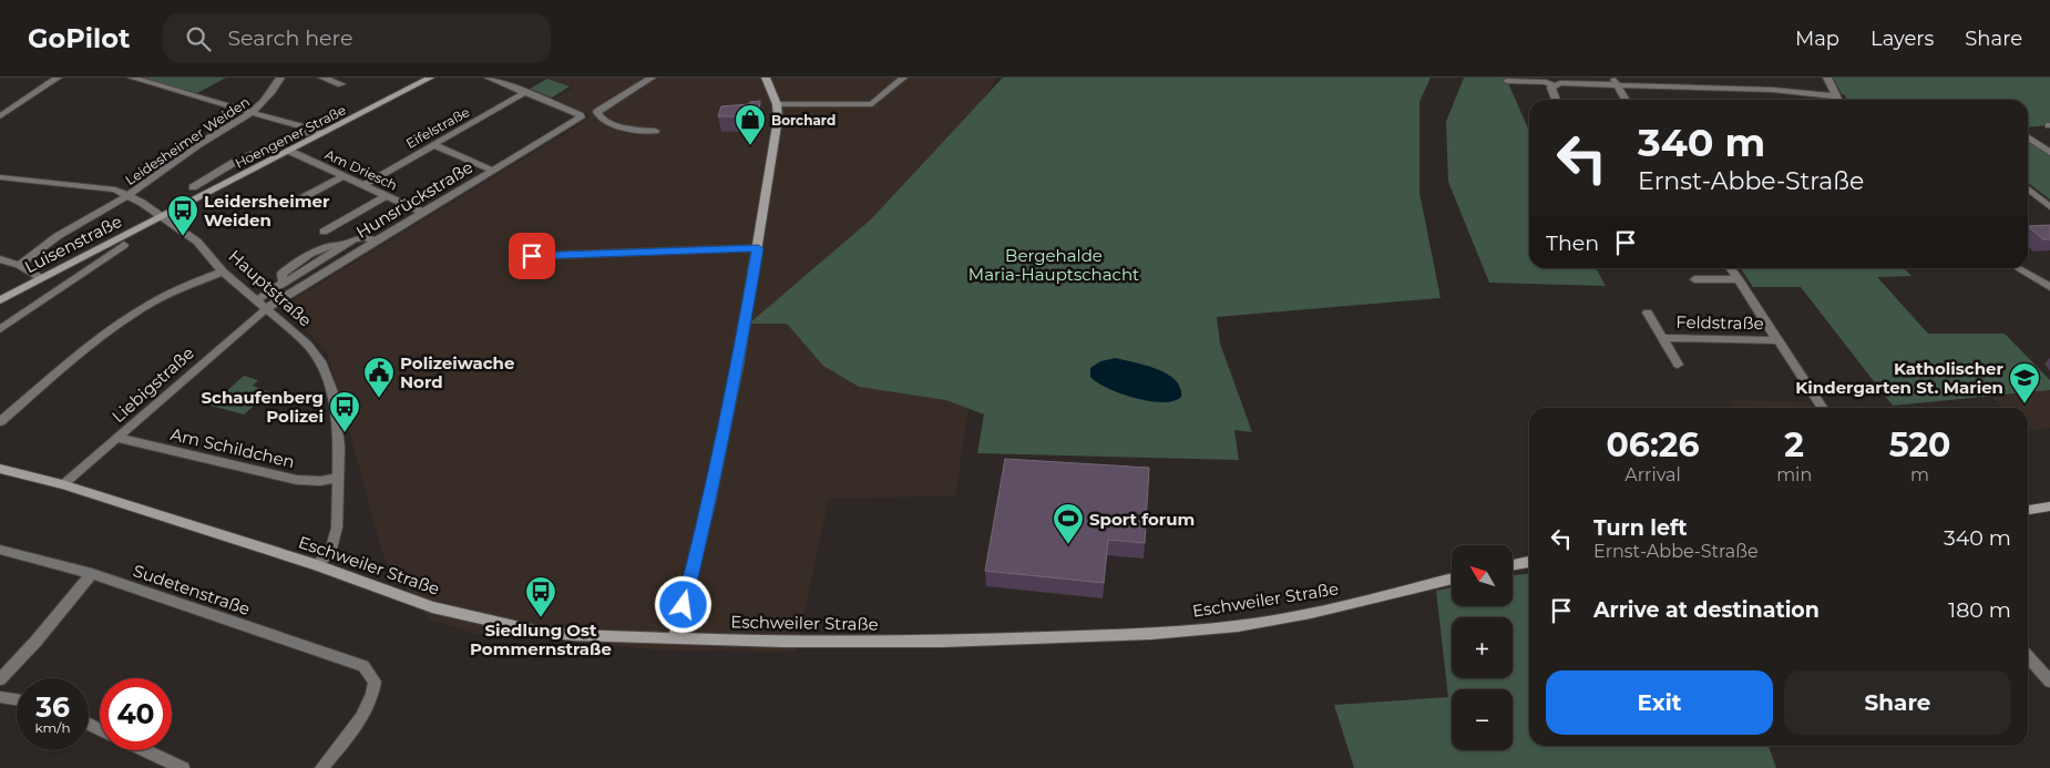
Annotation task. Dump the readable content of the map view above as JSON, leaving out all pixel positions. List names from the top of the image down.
{
  "streets": {
    "street": [
      "Eifelstraße",
      "Hoengener Straße",
      "Leidesheimer Weiden",
      "Am Driesch",
      "Hunsrückstraße",
      "Luisenstraße",
      "Hauptstraße",
      "Feldstraße",
      "Liebigstraße",
      "Am Schildchen",
      "Eschweiler Straße",
      "Sudetenstraße"
    ]
  },
  "crossings": [
    ["Eifelstraße", "Am Driesch"],
    ["Eifelstraße", "Hunsrückstraße"],
    ["Hoengener Straße", "Am Driesch"],
    ["Hoengener Straße", "Luisenstraße"],
    ["Hoengener Straße", "Hauptstraße"],
    ["Leidesheimer Weiden", "Hauptstraße"],
    ["Am Driesch", "Hunsrückstraße"],
    ["Hunsrückstraße", "Hauptstraße"],
    ["Hunsrückstraße", "Liebigstraße"],
    ["Luisenstraße", "Hauptstraße"],
    ["Hauptstraße", "Liebigstraße"],
    ["Hauptstraße", "Am Schildchen"],
    ["Hauptstraße", "Eschweiler Straße"],
    ["Liebigstraße", "Am Schildchen"],
    ["Liebigstraße", "Eschweiler Straße"]
  ],
  "parks": ["Bergehalde Maria-Hauptschacht"],
  "places": {
    "shop": ["Borchard"],
    "bus stop": ["Leidersheimer Weiden", "Schaufenberg Polizei", "Siedlung Ost Pommernstraße"],
    "public building": ["Polizeiwache Nord"],
    "school or university": ["Katholischer Kindergarten St. Marien"],
    "sports": ["Sport forum"]
  },
  "north": "top left",
  "page": {
    "header": "GoPilot",
    "search": "Search here",
    "nav": ["Map", "Layers", "Share"],
    "turn": ["340 m", "Ernst-Abbe-Straße"],
    "then": "Then",
    "eta": [
      "06:26",
      "Arrival",
      "2",
      "min",
      "520",
      "m"
    ],
    "list": [
      {
        "name": "Turn left",
        "note": "Ernst-Abbe-Straße",
        "value": "340 m"
      },
      {
        "name": "Arrive at destination",
        "value": "180 m"
      }
    ],
    "map_buttons": ["+", "−"],
    "buttons": ["Exit", "Share"],
    "speed": "36 km/h",
    "limit": "40"
  }
}
